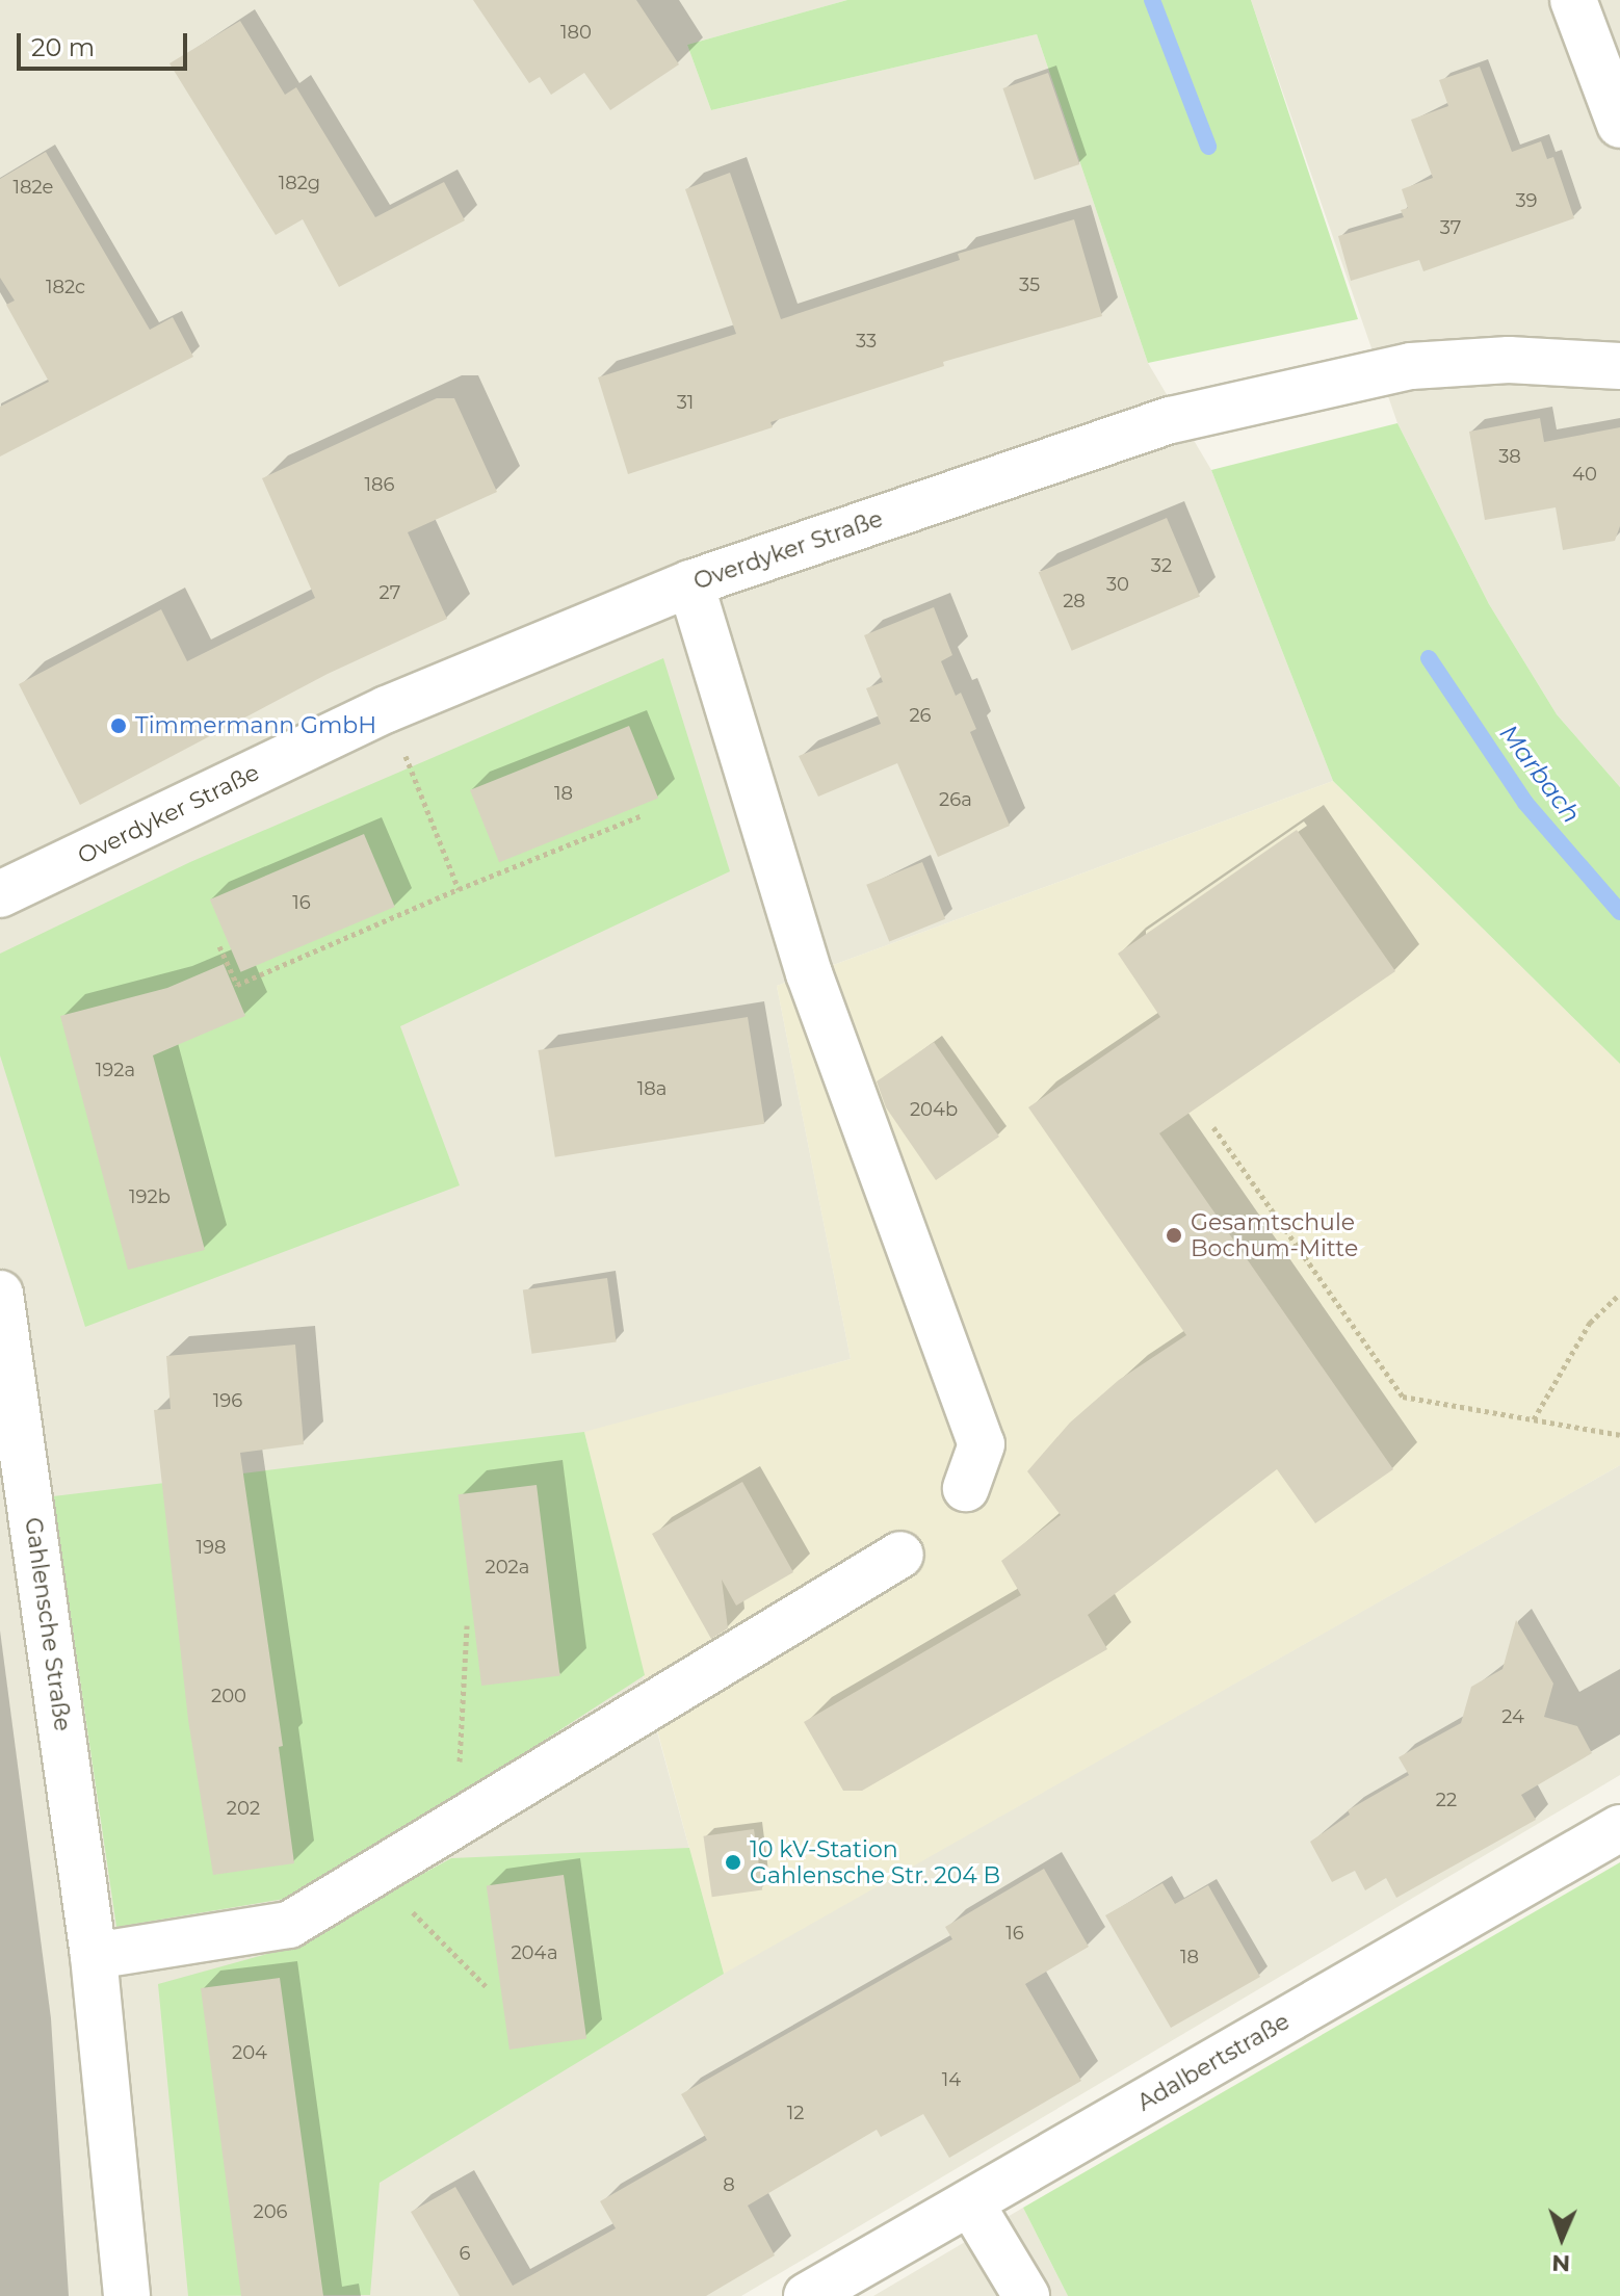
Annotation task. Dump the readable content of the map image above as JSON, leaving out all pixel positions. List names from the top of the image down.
{
  "streets": {
    "street": ["Overdyker Straße", "Gahlensche Straße", "Adalbertstraße"]
  },
  "water": ["Marbach"],
  "places": ["Timmermann GmbH", "Gesamtschule Bochum-Mitte", "10 kV-Station Gahlensche Str. 204 B"],
  "house_numbers": [
    "180",
    "182g",
    "182e",
    "39",
    "37",
    "35",
    "182c",
    "33",
    "31",
    "38",
    "40",
    "186",
    "32",
    "30",
    "27",
    "28",
    "26",
    "18",
    "26a",
    "16",
    "192a",
    "18a",
    "204b",
    "192b",
    "196",
    "198",
    "202a",
    "200",
    "24",
    "22",
    "202",
    "16",
    "204a",
    "18",
    "204",
    "14",
    "12",
    "8",
    "206",
    "6"
  ],
  "scale_bar": "20 m",
  "north": "bottom"
}
